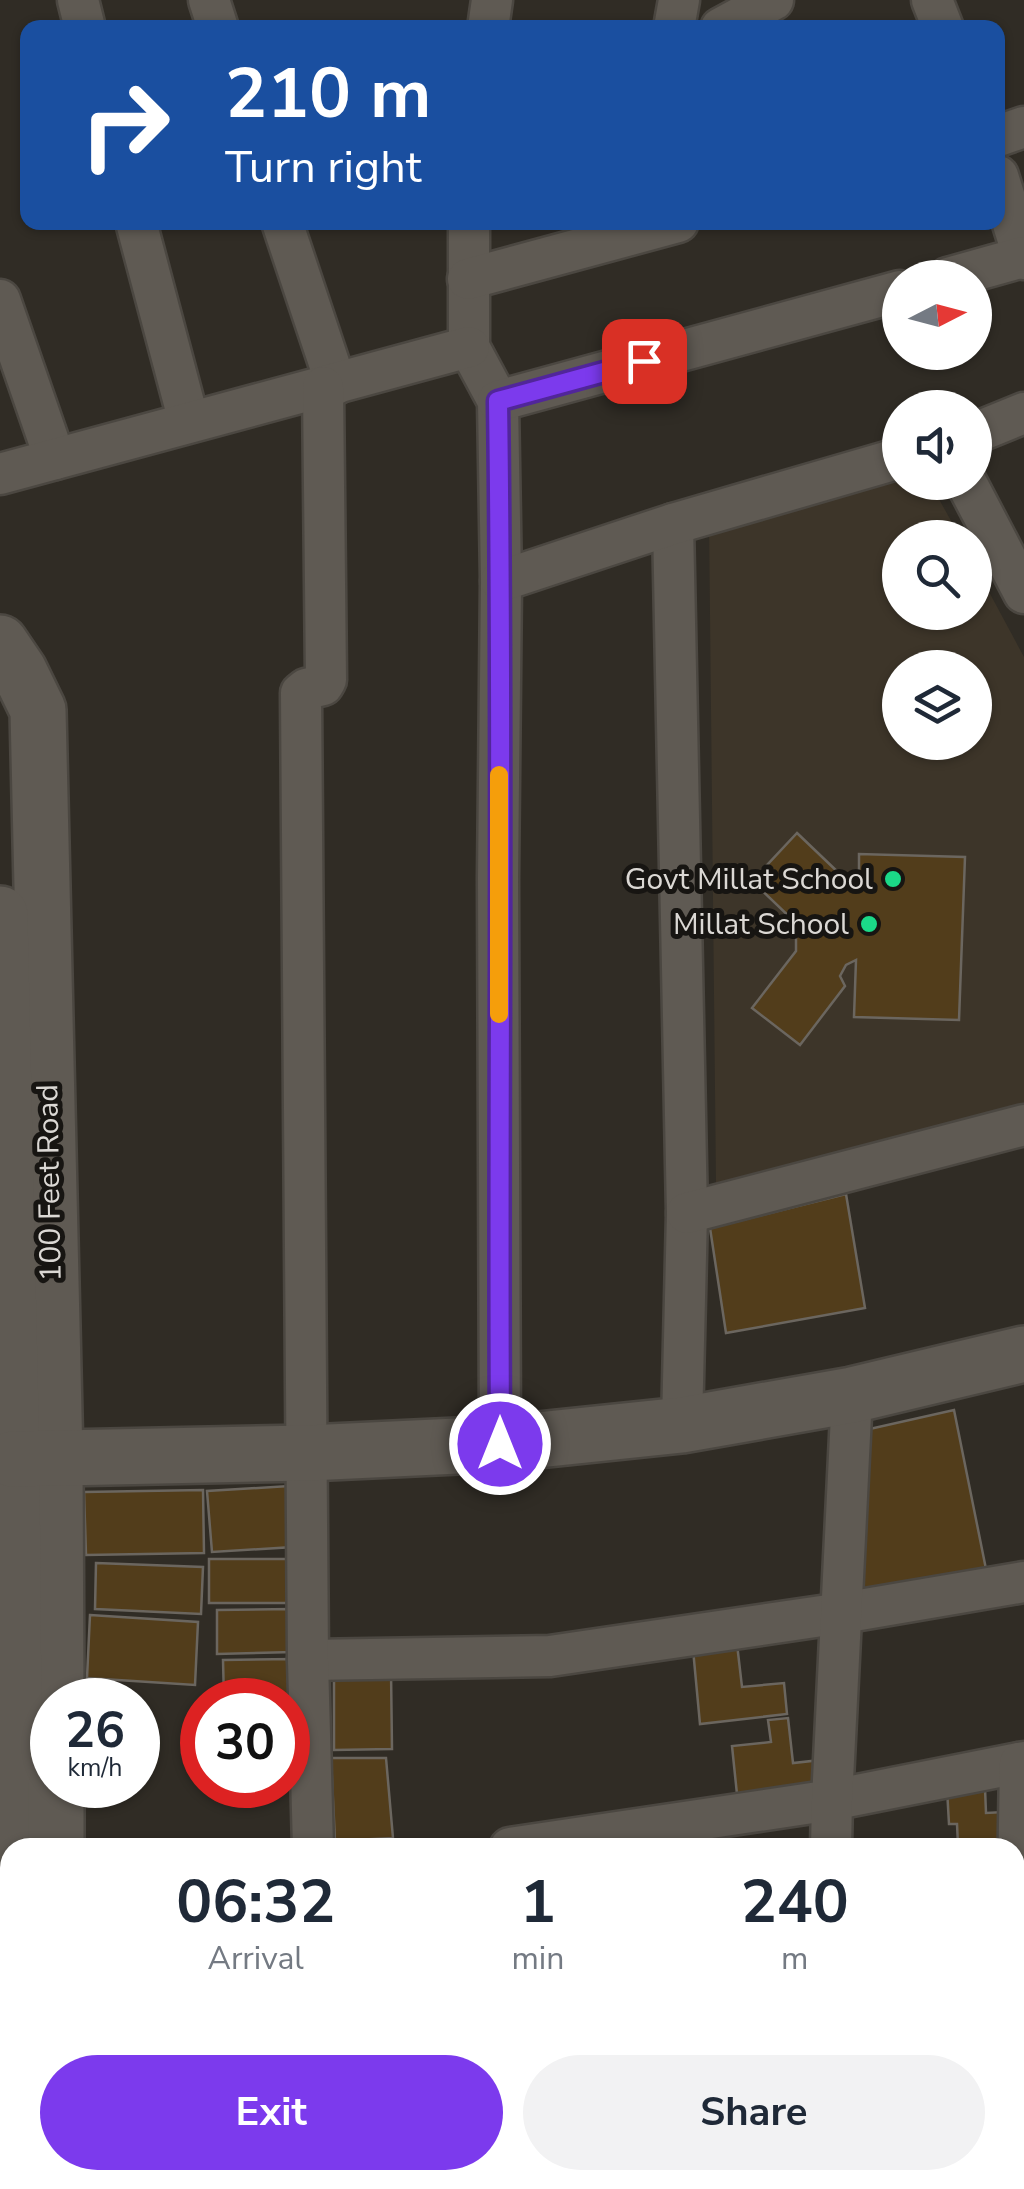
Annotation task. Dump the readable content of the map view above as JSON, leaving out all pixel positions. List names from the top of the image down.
{
  "streets": {
    "main road": ["100 Feet Road"]
  },
  "places": ["Govt Millat School", "Millat School"],
  "north": "right",
  "page": {
    "turn": ["210 m", "Turn right"],
    "speed": "26 km/h",
    "limit": "30",
    "eta": [
      "06:32",
      "Arrival",
      "1",
      "min",
      "240",
      "m"
    ],
    "buttons": ["Exit", "Share"]
  }
}
